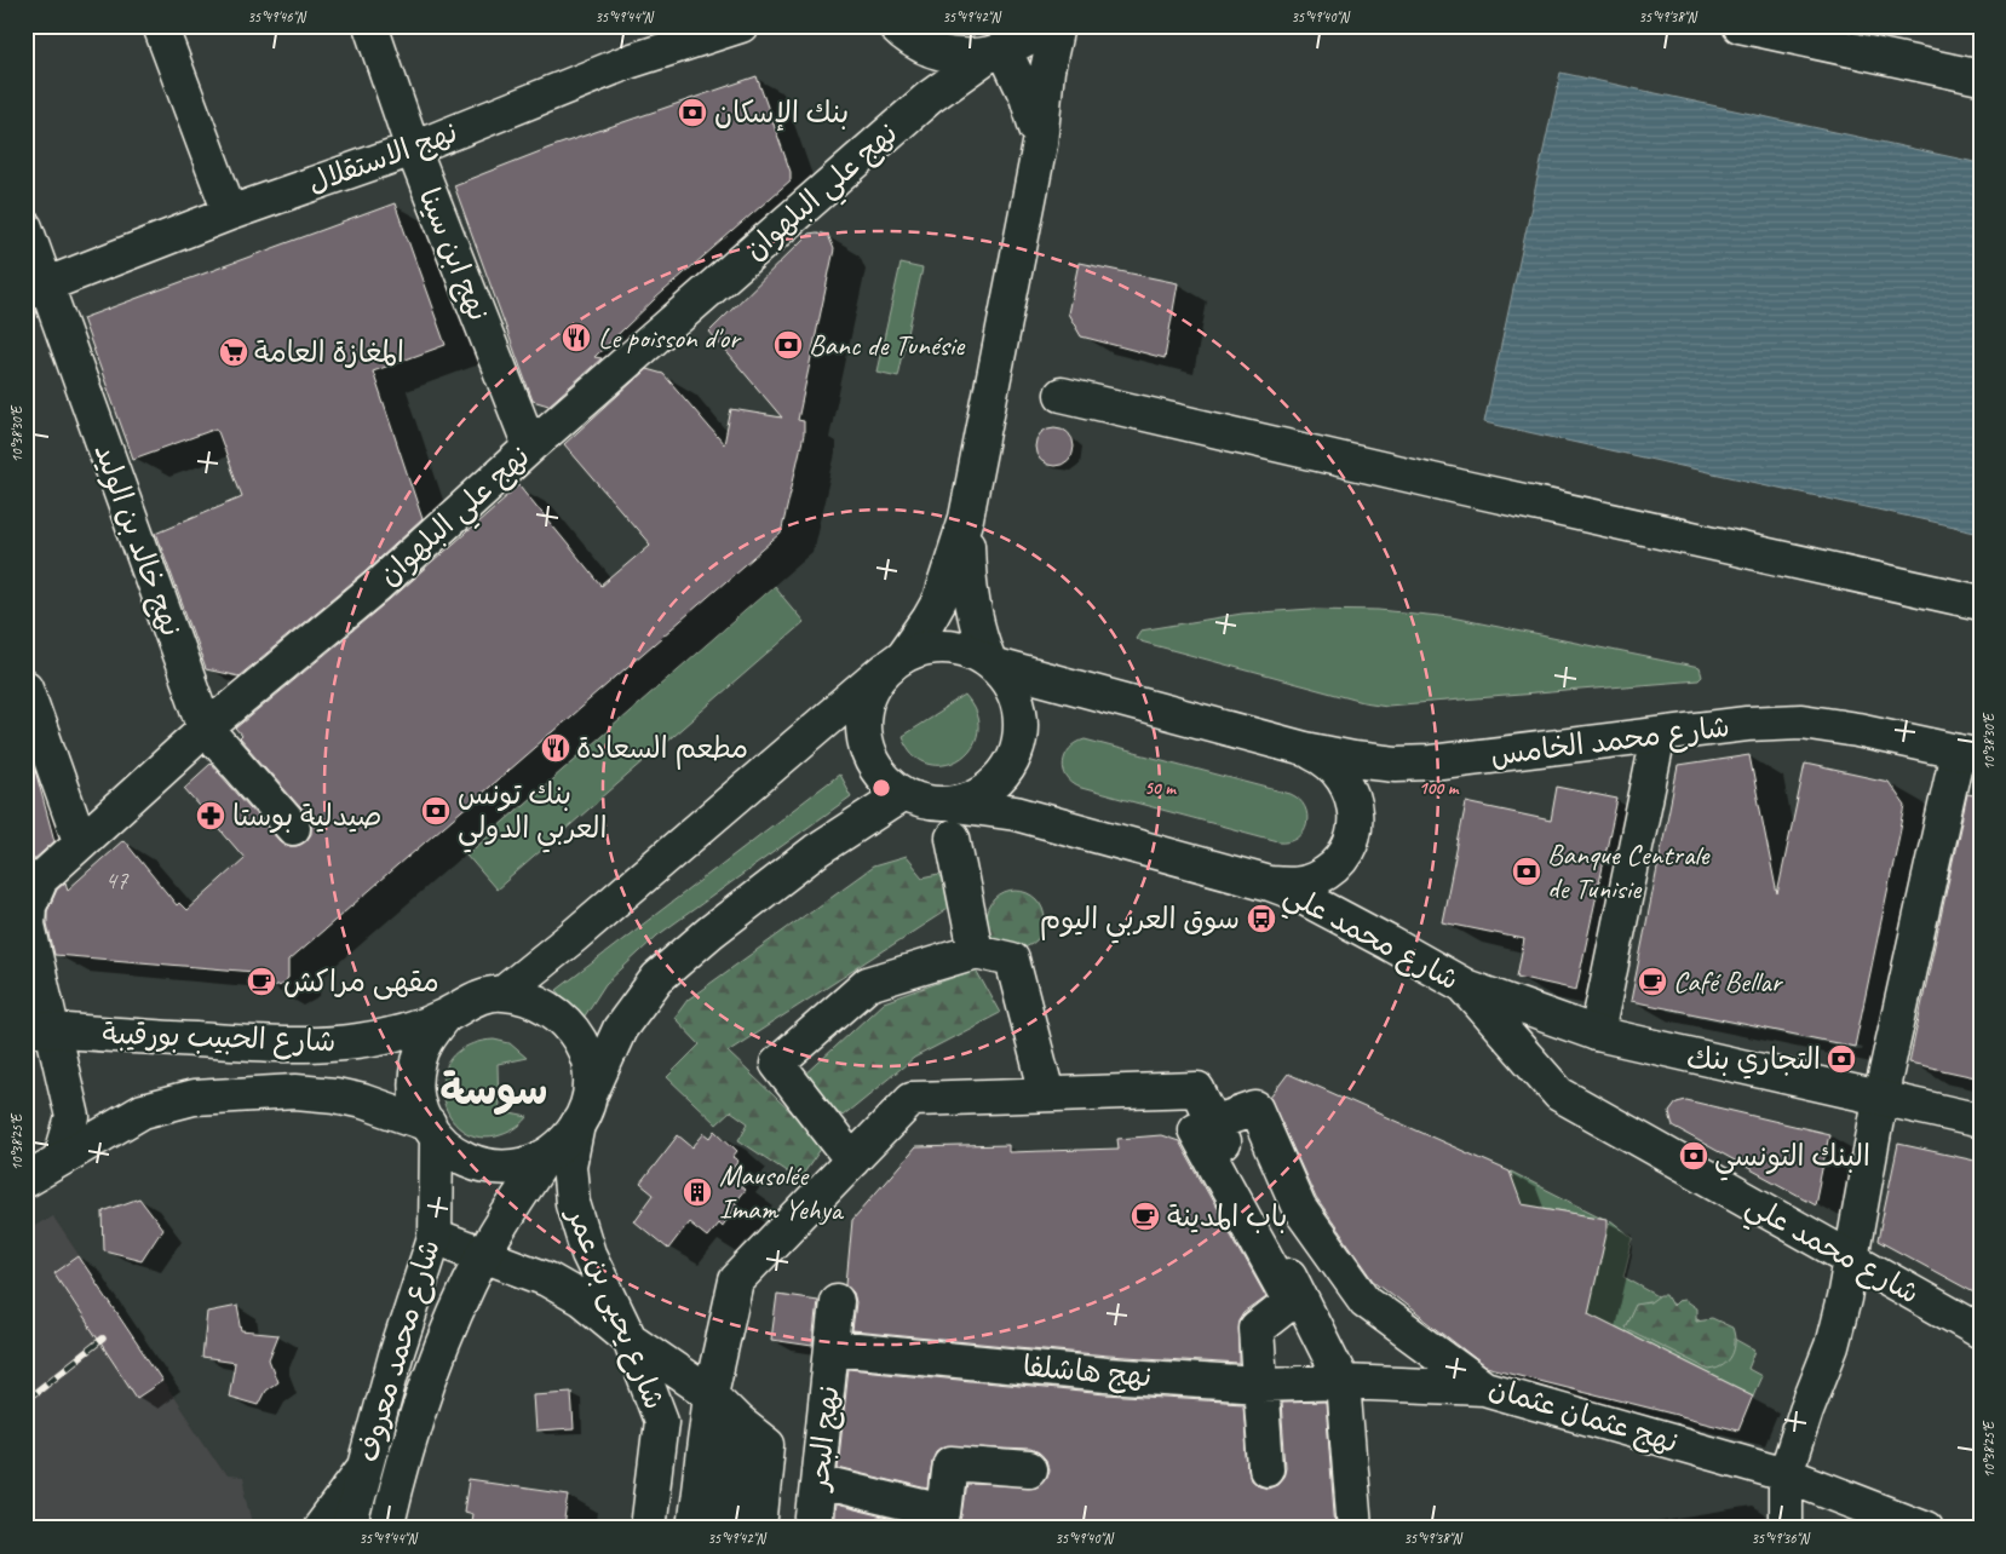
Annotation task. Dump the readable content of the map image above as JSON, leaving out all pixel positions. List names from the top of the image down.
{
  "streets": {
    "street": [
      "نهج الاستقلال",
      "نهج علي البلهوان",
      "نهج ابن سينا",
      "نهج خالد بن الوليد",
      "شارع محمد الخامس",
      "شارع محمد علي",
      "شارع الحبيب بورقيبة",
      "شارع يحيى بن عمر",
      "شارع محمد معروف",
      "نهج هاشلفا",
      "نهج عثمان عثمان",
      "نهج البحر"
    ]
  },
  "crossings": [
    ["نهج الاستقلال", "نهج ابن سينا"],
    ["نهج الاستقلال", "نهج خالد بن الوليد"],
    ["نهج علي البلهوان", "نهج ابن سينا"],
    ["نهج علي البلهوان", "نهج خالد بن الوليد"],
    ["نهج علي البلهوان", "شارع الحبيب بورقيبة"],
    ["شارع الحبيب بورقيبة", "شارع يحيى بن عمر"],
    ["شارع الحبيب بورقيبة", "شارع محمد معروف"],
    ["شارع يحيى بن عمر", "شارع محمد معروف"],
    ["نهج هاشلفا", "نهج عثمان عثمان"],
    ["نهج هاشلفا", "نهج البحر"]
  ],
  "districts": ["سوسة"],
  "places": {
    "bank": [
      "بنك الإسكان",
      "Banc de Tunésie",
      "بنك تونس العربي الدولي",
      "Banque Centrale de Tunisie",
      "التجاري بنك",
      "البنك التونسي"
    ],
    "restaurant": ["Le poisson d'or", "مطعم السعادة"],
    "supermarket": ["المغازة العامة"],
    "pharmacy": ["صيدلية بوستا"],
    "bus stop": ["سوق العربي اليوم"],
    "cafe": ["مقهى مراكش", "Café Bellar", "باب المدينة"],
    "building": ["Mausolée Imam Yehya"]
  },
  "house_numbers": ["47"],
  "coordinates": [
    "35°49'46\"N",
    "35°49'44\"N",
    "35°49'42\"N",
    "35°49'40\"N",
    "35°49'38\"N",
    "10°38'30\"E",
    "10°38'25\"E",
    "35°49'36\"N"
  ],
  "rings": ["50 m", "100 m"]
}
